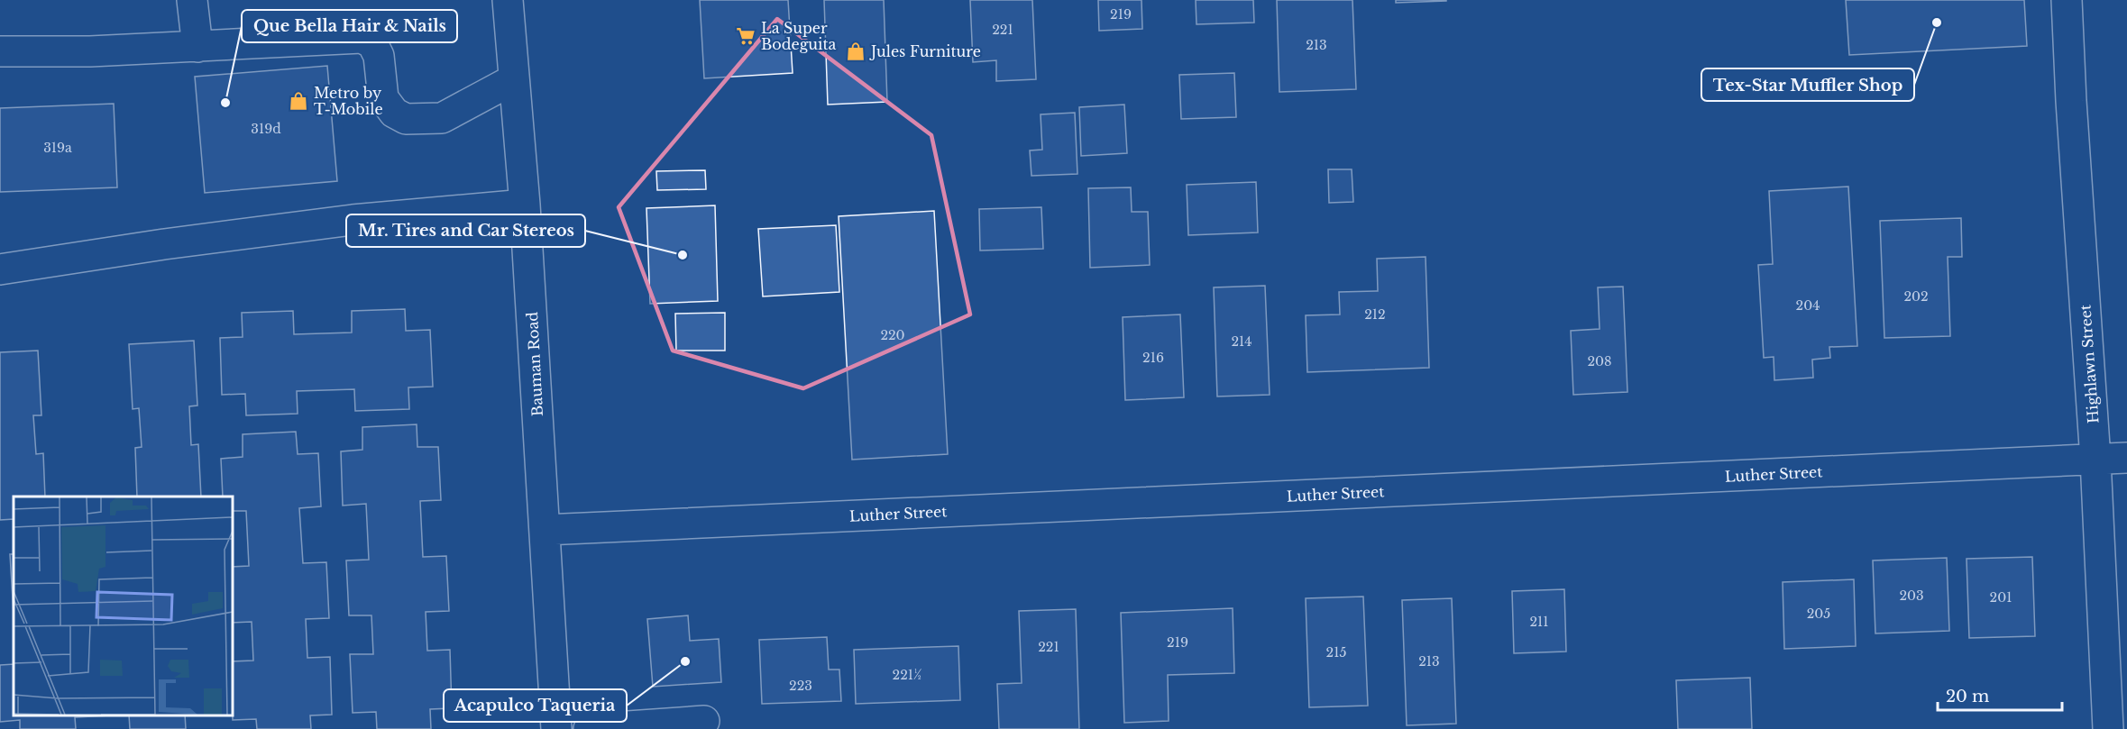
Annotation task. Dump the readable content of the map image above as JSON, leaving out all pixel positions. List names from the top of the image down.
{
  "streets": {
    "street": ["Bauman Road", "Highlawn Street", "Luther Street"]
  },
  "crossings": [
    ["Bauman Road", "Luther Street"],
    ["Highlawn Street", "Luther Street"]
  ],
  "places": {
    "other": [
      "Tex-Star Muffler Shop",
      "Que Bella Hair & Nails",
      "Mr. Tires and Car Stereos",
      "Acapulco Taqueria"
    ],
    "supermarket": ["La Super Bodeguita"],
    "shop": ["Jules Furniture", "Metro by T-Mobile"]
  },
  "house_numbers": [
    "219",
    "221",
    "213",
    "319d",
    "319a",
    "202",
    "204",
    "212",
    "220",
    "214",
    "216",
    "208",
    "203",
    "201",
    "205",
    "211",
    "219",
    "221",
    "215",
    "213",
    "221½",
    "223"
  ],
  "scale_bar": "20 m"
}
